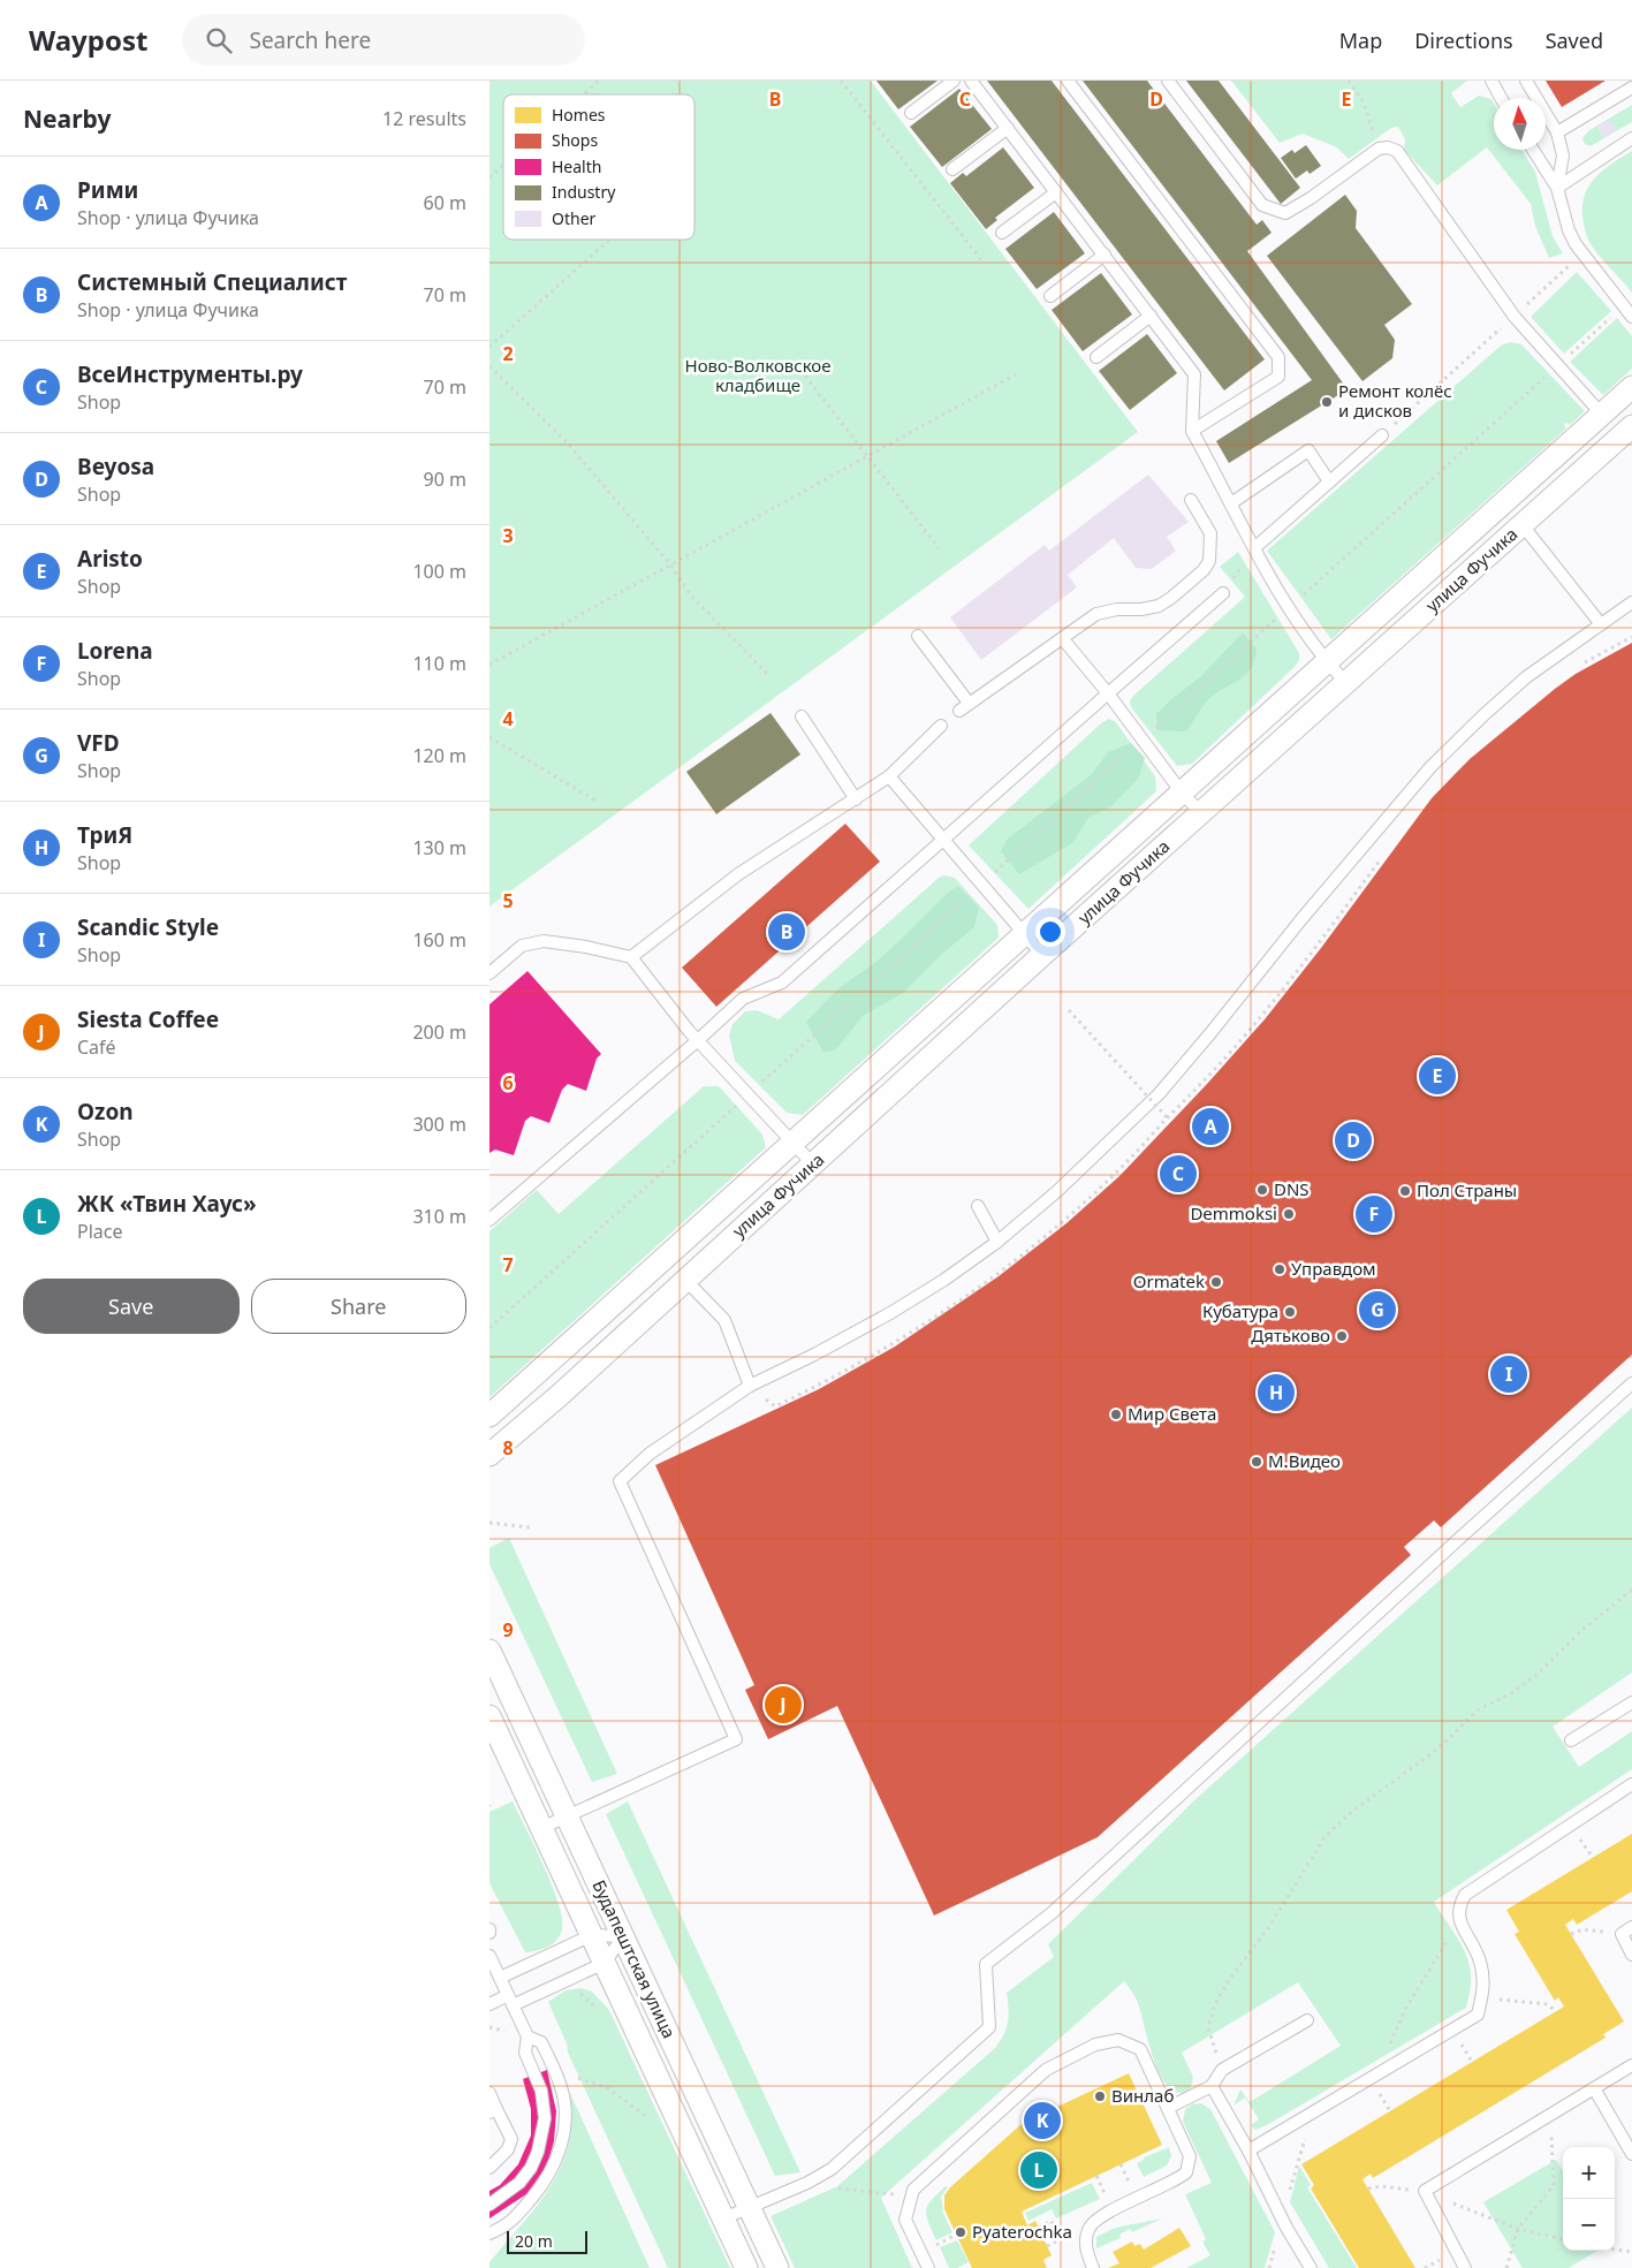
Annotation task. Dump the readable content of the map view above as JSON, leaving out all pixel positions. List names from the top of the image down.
{
  "streets": {
    "street": ["улица Фучика", "Будапештская улица"]
  },
  "parks": ["Ново-Волковское кладбище"],
  "places": [
    "Ремонт колёс и дисков",
    "DNS",
    "Пол Страны",
    "Demmoksi",
    "Управдом",
    "Ormatek",
    "Кубатура",
    "Дятьково",
    "Мир Света",
    "М.Видео",
    "Винлаб",
    "Pyaterochka"
  ],
  "legend": [
    "Homes",
    "Shops",
    "Health",
    "Industry",
    "Other"
  ],
  "scale_bar": "20 m",
  "north": "top",
  "page": {
    "header": "Waypost",
    "search": "Search here",
    "nav": ["Map", "Directions", "Saved"],
    "heading": ["Nearby", "12 results"],
    "list": [
      {
        "mark": "A",
        "name": "Рими",
        "note": "Shop · улица Фучика",
        "value": "60 m"
      },
      {
        "mark": "B",
        "name": "Системный Специалист",
        "note": "Shop · улица Фучика",
        "value": "70 m"
      },
      {
        "mark": "C",
        "name": "ВсеИнструменты.ру",
        "note": "Shop",
        "value": "70 m"
      },
      {
        "mark": "D",
        "name": "Beyosa",
        "note": "Shop",
        "value": "90 m"
      },
      {
        "mark": "E",
        "name": "Aristo",
        "note": "Shop",
        "value": "100 m"
      },
      {
        "mark": "F",
        "name": "Lorena",
        "note": "Shop",
        "value": "110 m"
      },
      {
        "mark": "G",
        "name": "VFD",
        "note": "Shop",
        "value": "120 m"
      },
      {
        "mark": "H",
        "name": "ТриЯ",
        "note": "Shop",
        "value": "130 m"
      },
      {
        "mark": "I",
        "name": "Scandic Style",
        "note": "Shop",
        "value": "160 m"
      },
      {
        "mark": "J",
        "name": "Siesta Coffee",
        "note": "Café",
        "value": "200 m"
      },
      {
        "mark": "K",
        "name": "Ozon",
        "note": "Shop",
        "value": "300 m"
      },
      {
        "mark": "L",
        "name": "ЖК «Твин Хаус»",
        "note": "Place",
        "value": "310 m"
      }
    ],
    "pins": [
      "B",
      "E",
      "A",
      "D",
      "C",
      "F",
      "G",
      "I",
      "H",
      "J",
      "K",
      "L"
    ],
    "buttons": ["Save", "Share"],
    "map_buttons": ["+", "−"],
    "scale": "20 m"
  },
  "grid": {
    "columns": [
      "B",
      "C",
      "D",
      "E"
    ],
    "rows": [
      "2",
      "3",
      "4",
      "5",
      "6",
      "7",
      "8",
      "9"
    ]
  }
}
